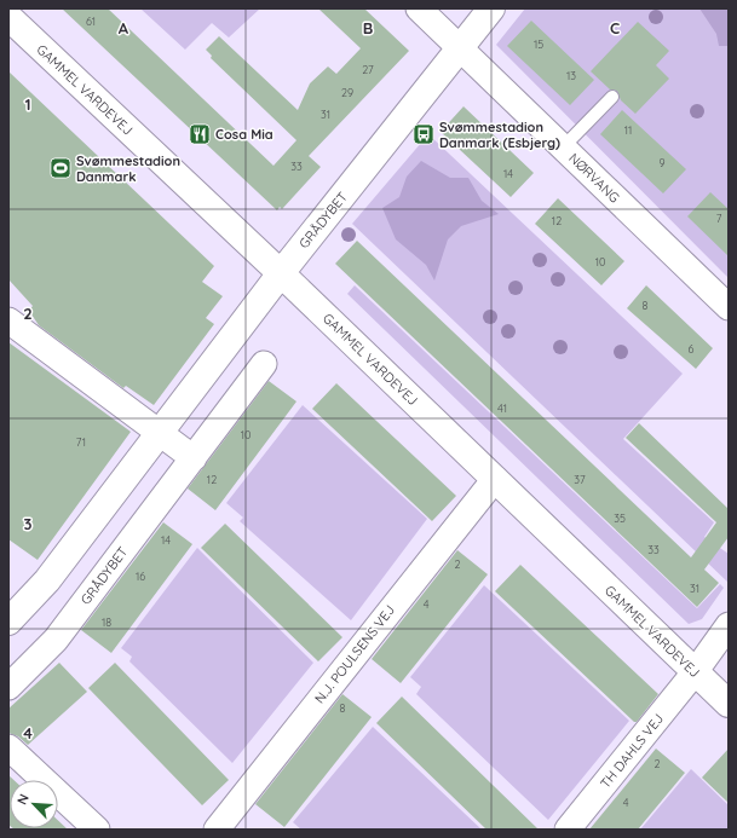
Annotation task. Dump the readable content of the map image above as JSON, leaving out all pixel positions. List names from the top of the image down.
{
  "streets": {
    "street": [
      "GAMMEL VARDEVEJ",
      "NØRVANG",
      "GRÅDYBET",
      "N.J. POULSENS VEJ",
      "TH DAHLS VEJ"
    ]
  },
  "crossings": [
    ["GAMMEL VARDEVEJ", "GRÅDYBET"],
    ["GAMMEL VARDEVEJ", "N.J. POULSENS VEJ"],
    ["GAMMEL VARDEVEJ", "TH DAHLS VEJ"],
    ["NØRVANG", "GRÅDYBET"]
  ],
  "places": {
    "restaurant": ["Cosa Mia"],
    "bus stop": ["Svømmestadion Danmark (Esbjerg)"],
    "sports": ["Svømmestadion Danmark"]
  },
  "house_numbers": [
    "61",
    "15",
    "27",
    "13",
    "29",
    "31",
    "11",
    "9",
    "33",
    "14",
    "7",
    "12",
    "10",
    "8",
    "6",
    "41",
    "10",
    "71",
    "12",
    "37",
    "35",
    "14",
    "33",
    "2",
    "16",
    "31",
    "4",
    "18",
    "8",
    "2",
    "4"
  ],
  "north": "top left",
  "grid": {
    "columns": ["A", "B", "C"],
    "rows": [
      "1",
      "2",
      "3",
      "4"
    ]
  }
}
